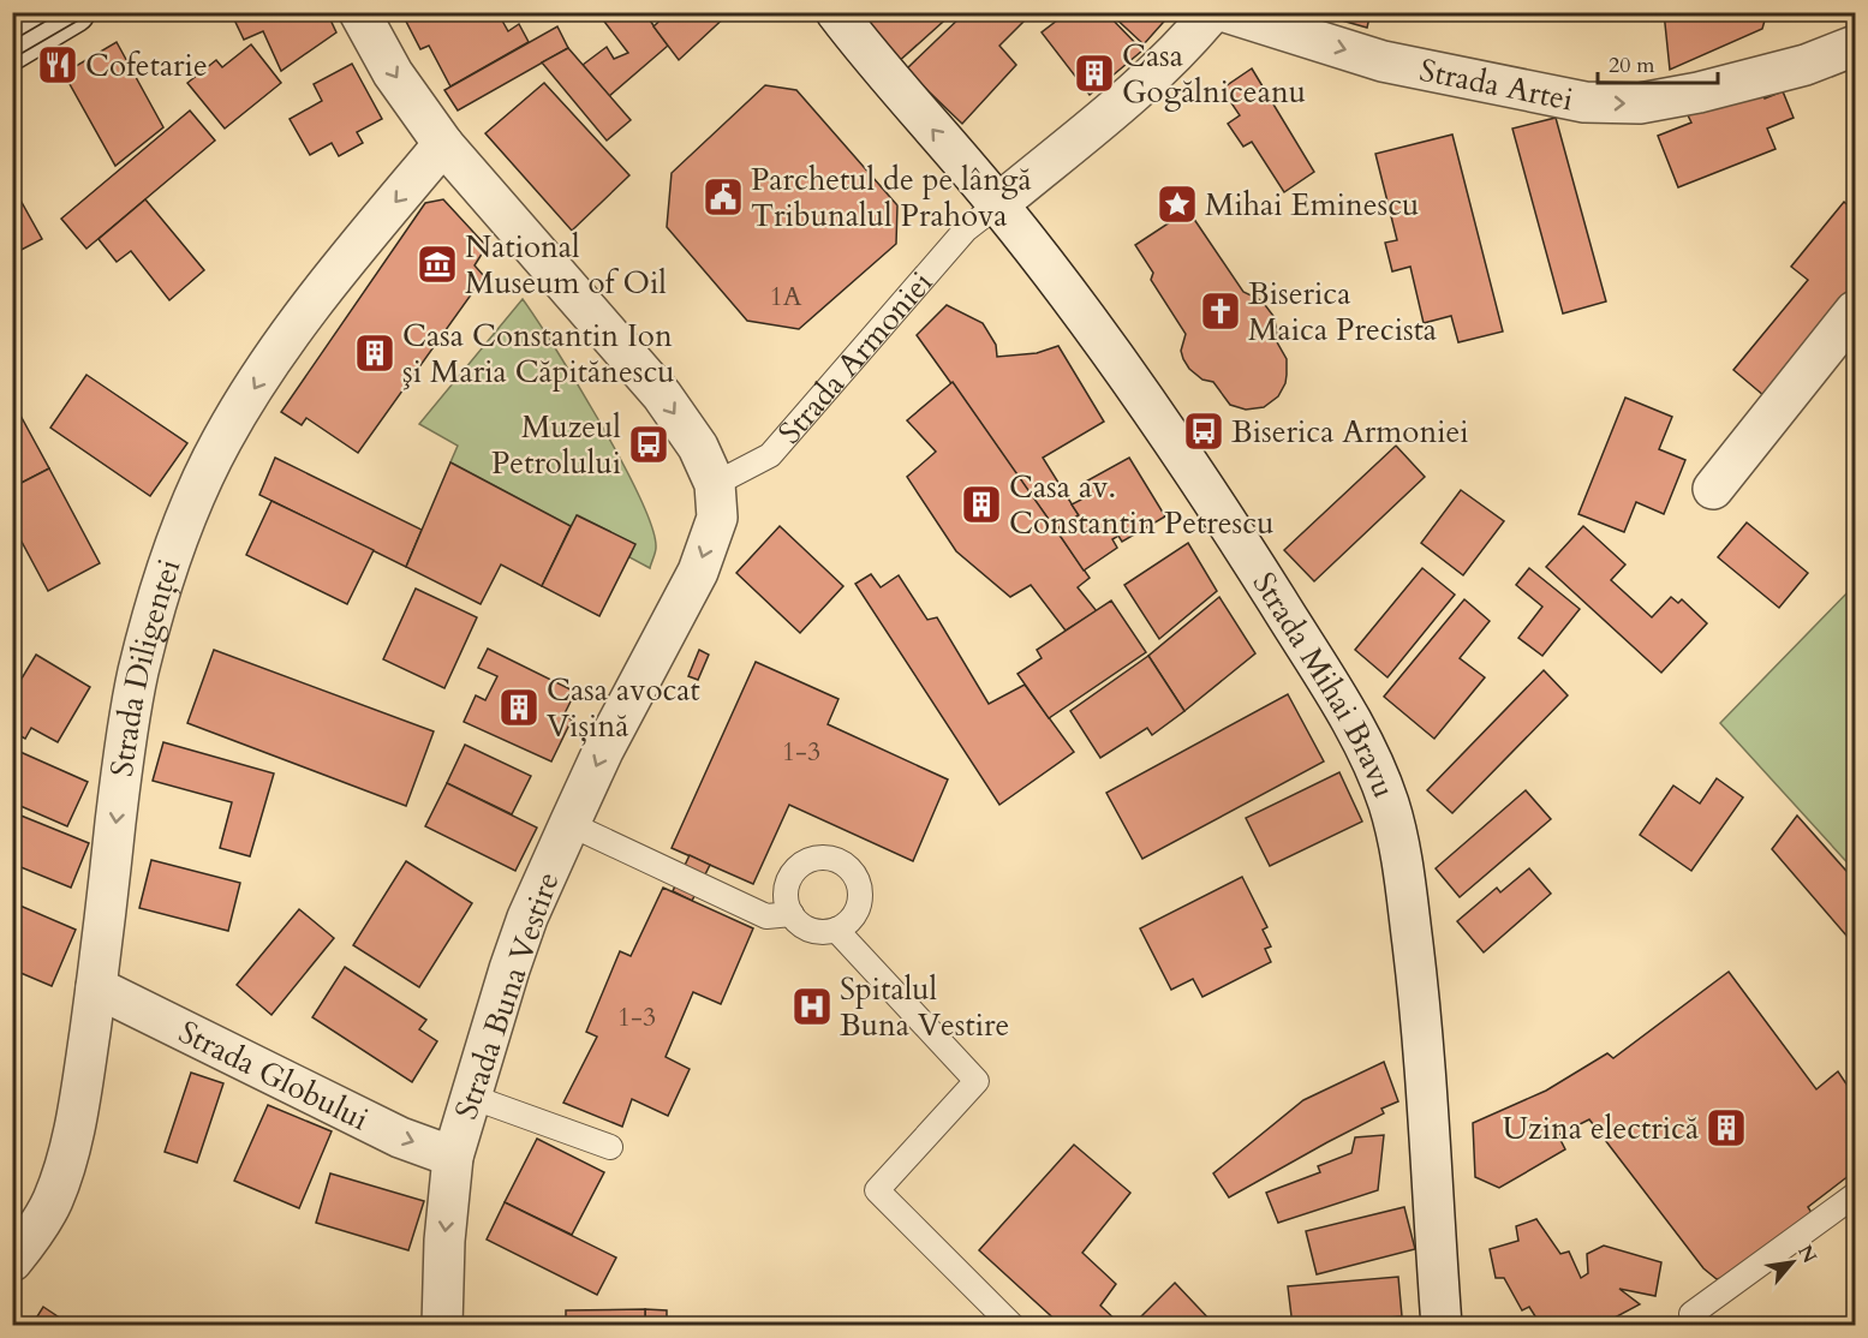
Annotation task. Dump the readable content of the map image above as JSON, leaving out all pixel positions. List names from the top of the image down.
{
  "streets": {
    "street": [
      "Strada Artei",
      "Strada Armoniei",
      "Strada Diligenței",
      "Strada Mihai Bravu",
      "Strada Buna Vestire",
      "Strada Globului"
    ]
  },
  "crossings": [
    ["Strada Armoniei", "Strada Mihai Bravu"],
    ["Strada Armoniei", "Strada Buna Vestire"],
    ["Strada Diligenței", "Strada Globului"],
    ["Strada Buna Vestire", "Strada Globului"]
  ],
  "one_way": [
    "Strada Artei",
    "Strada Diligenței",
    "Strada Buna Vestire",
    "Strada Globului"
  ],
  "places": {
    "restaurant": ["Cofetarie"],
    "building": [
      "Casa Gogălniceanu",
      "Casa Constantin Ion şi Maria Căpitănescu",
      "Casa av. Constantin Petrescu",
      "Casa avocat Vișină",
      "Uzina electrică"
    ],
    "public building": ["Parchetul de pe lângă Tribunalul Prahova"],
    "place": ["Mihai Eminescu"],
    "museum": ["National Museum of Oil"],
    "church": ["Biserica Maica Precista"],
    "bus stop": ["Biserica Armoniei", "Muzeul Petrolului"],
    "hospital": ["Spitalul Buna Vestire"]
  },
  "house_numbers": ["1A", "1-3", "1-3"],
  "scale_bar": "20 m",
  "north": "top right"
}
